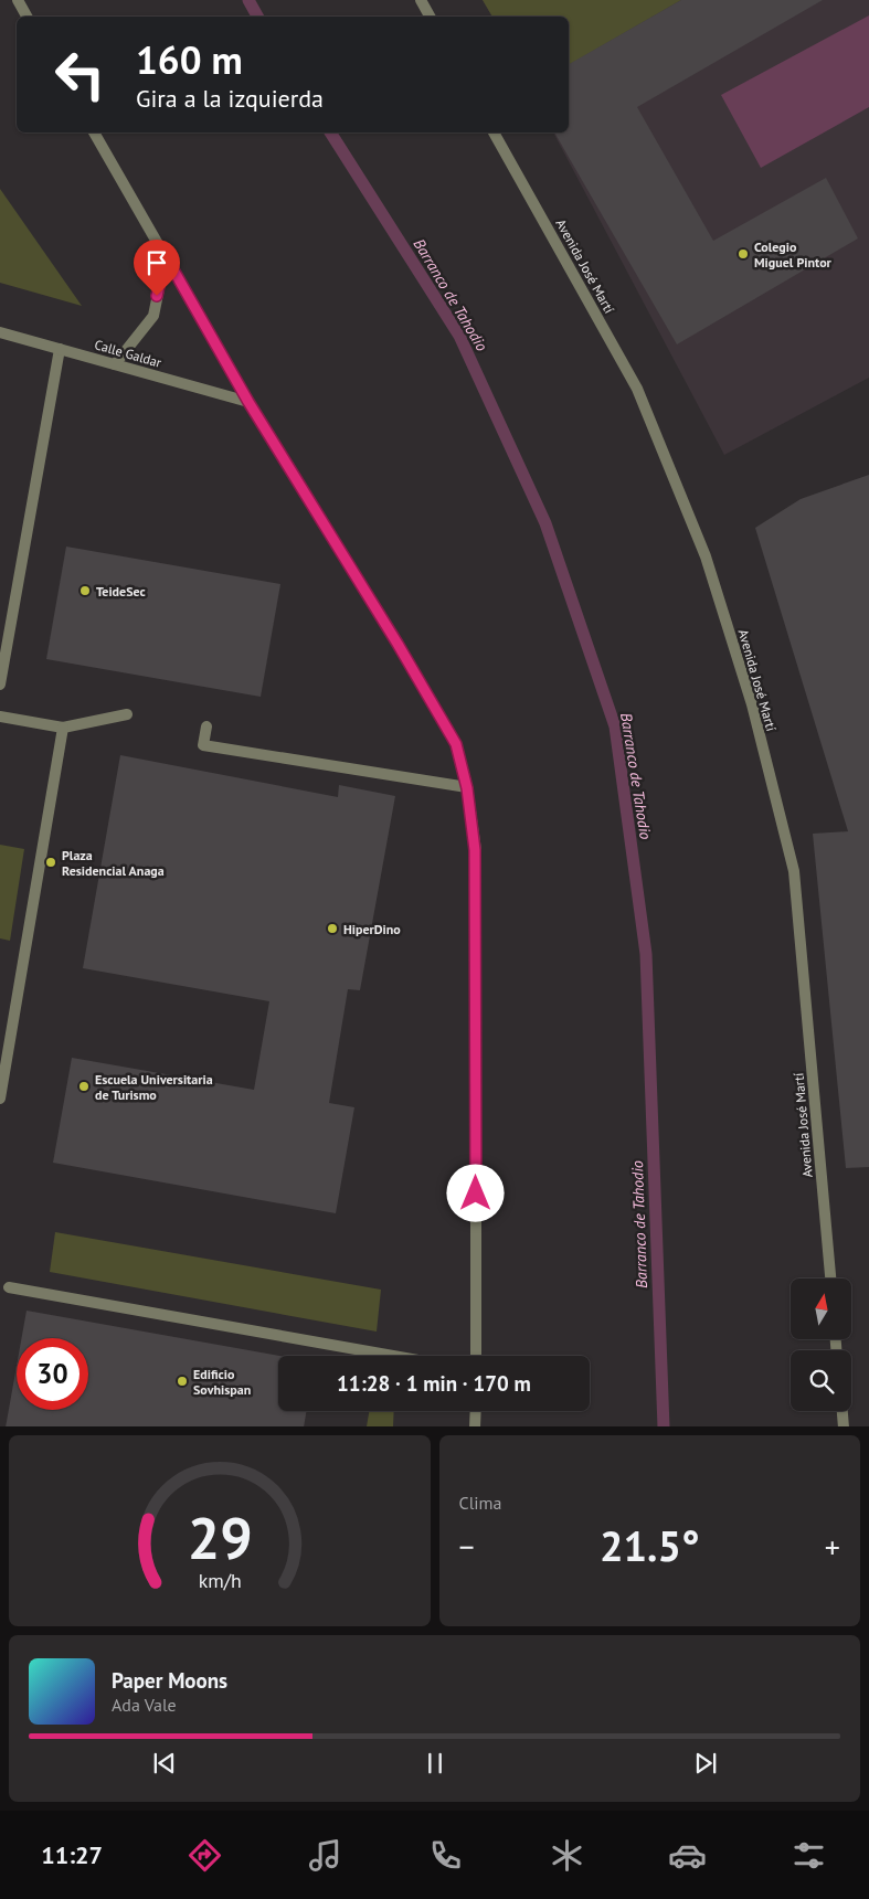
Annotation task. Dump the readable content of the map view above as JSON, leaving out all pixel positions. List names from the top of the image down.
{
  "streets": {
    "street": ["Avenida José Martí", "Calle Galdar"]
  },
  "water": ["Barranco de Tahodio"],
  "places": [
    "Colegio Miguel Pintor",
    "TeideSec",
    "Plaza Residencial Anaga",
    "HiperDino",
    "Escuela Universitaria de Turismo",
    "Edificio Sovhispan"
  ],
  "north": "top",
  "page": {
    "turn": ["160 m", "Gira a la izquierda"],
    "limit": "30",
    "trip": "11:28 · 1 min · 170 m",
    "tile": "Clima",
    "heat": ["−", "21.5°", "+"],
    "song": ["Paper Moons", "Ada Vale"],
    "tabs": "11:27",
    "gauge": ["29", "km/h"]
  }
}
